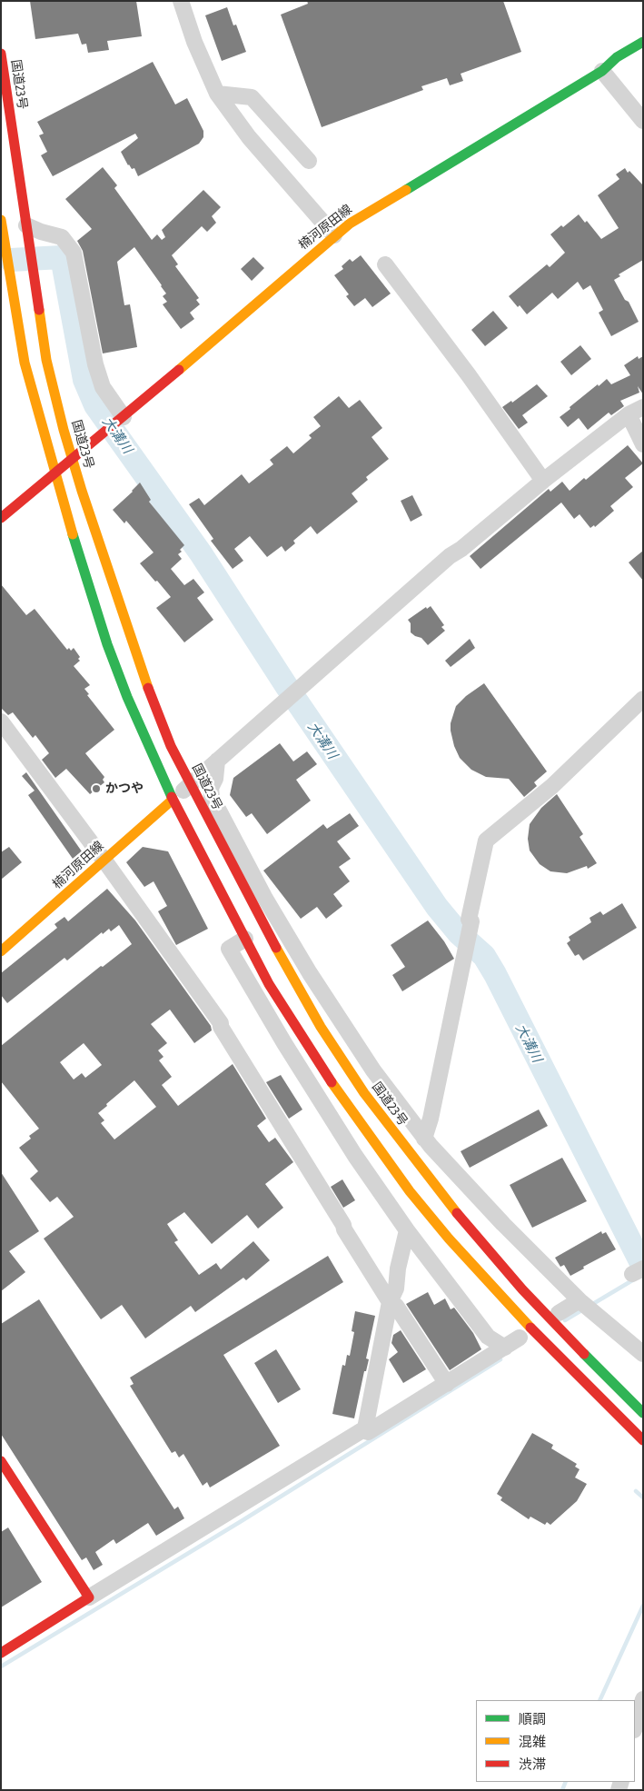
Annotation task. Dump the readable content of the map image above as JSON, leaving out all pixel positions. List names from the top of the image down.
{
  "streets": {
    "main road": ["国道23号", "楠河原田線"]
  },
  "crossings": [
    ["国道23号", "楠河原田線"]
  ],
  "water": ["大溝川"],
  "places": ["かつや"],
  "legend": ["順調", "混雑", "渋滞"]
}
